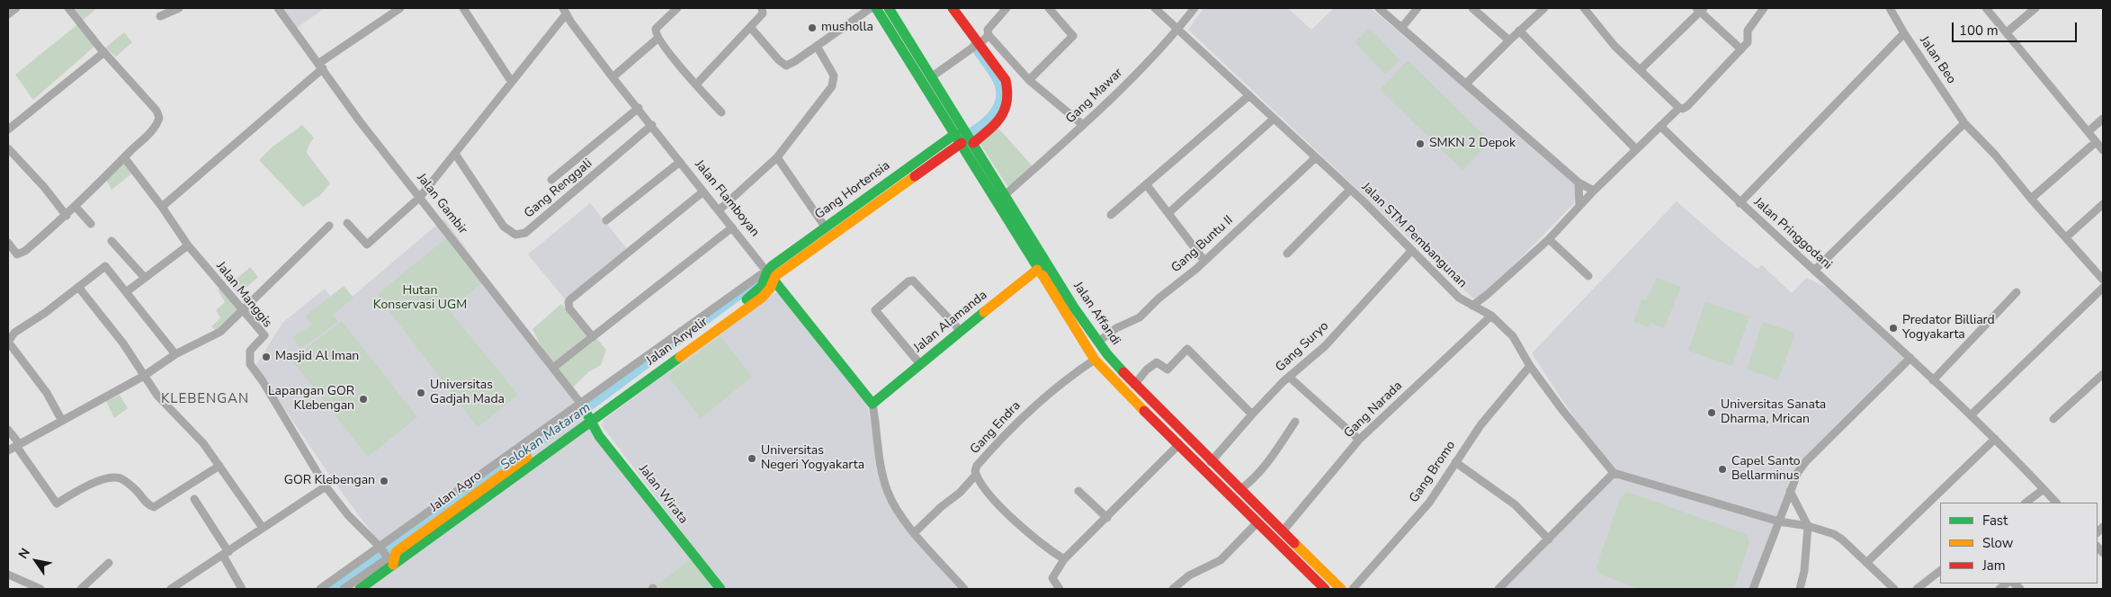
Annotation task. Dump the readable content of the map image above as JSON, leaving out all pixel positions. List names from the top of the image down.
{
  "streets": {
    "main road": [
      "Gang Hortensia",
      "Jalan Flamboyan",
      "Jalan Affandi",
      "Jalan Alamanda",
      "Jalan Anyelir",
      "Jalan Agro",
      "Jalan Wirata"
    ],
    "street": [
      "Jalan Beo",
      "Gang Mawar",
      "Gang Renggali",
      "Jalan Gambir",
      "Jalan Pringgodani",
      "Jalan STM Pembangunan",
      "Gang Buntu II",
      "Jalan Manggis",
      "Gang Suryo",
      "Gang Narada",
      "Gang Endra",
      "Gang Bromo"
    ]
  },
  "crossings": [
    ["Jalan Beo", "Jalan Pringgodani"],
    ["Gang Mawar", "Jalan STM Pembangunan"],
    ["Gang Mawar", "Jalan Affandi"],
    ["Gang Renggali", "Jalan Flamboyan"],
    ["Gang Hortensia", "Jalan Flamboyan"],
    ["Gang Hortensia", "Jalan Affandi"],
    ["Gang Hortensia", "Jalan Anyelir"],
    ["Jalan Flamboyan", "Jalan Alamanda"],
    ["Jalan Flamboyan", "Jalan Anyelir"],
    ["Jalan Gambir", "Jalan Anyelir"],
    ["Jalan Gambir", "Jalan Agro"],
    ["Jalan Gambir", "Jalan Wirata"],
    ["Jalan STM Pembangunan", "Gang Buntu II"],
    ["Jalan STM Pembangunan", "Gang Suryo"],
    ["Jalan STM Pembangunan", "Gang Narada"],
    ["Jalan STM Pembangunan", "Gang Bromo"],
    ["Gang Buntu II", "Jalan Affandi"],
    ["Jalan Manggis", "Jalan Agro"],
    ["Jalan Affandi", "Jalan Alamanda"],
    ["Jalan Affandi", "Gang Suryo"],
    ["Jalan Affandi", "Gang Narada"],
    ["Jalan Affandi", "Gang Endra"],
    ["Jalan Anyelir", "Jalan Agro"],
    ["Jalan Anyelir", "Jalan Wirata"],
    ["Jalan Agro", "Jalan Wirata"]
  ],
  "districts": ["KLEBENGAN"],
  "water": ["Selokan Mataram"],
  "parks": ["Hutan Konservasi UGM"],
  "places": [
    "musholla",
    "SMKN 2 Depok",
    "Predator Billiard Yogyakarta",
    "Masjid Al Iman",
    "Universitas Gadjah Mada",
    "Lapangan GOR Klebengan",
    "Universitas Sanata Dharma, Mrican",
    "Universitas Negeri Yogyakarta",
    "Capel Santo Bellarminus",
    "GOR Klebengan"
  ],
  "legend": ["Fast", "Slow", "Jam"],
  "scale_bar": "100 m",
  "north": "top left"
}
